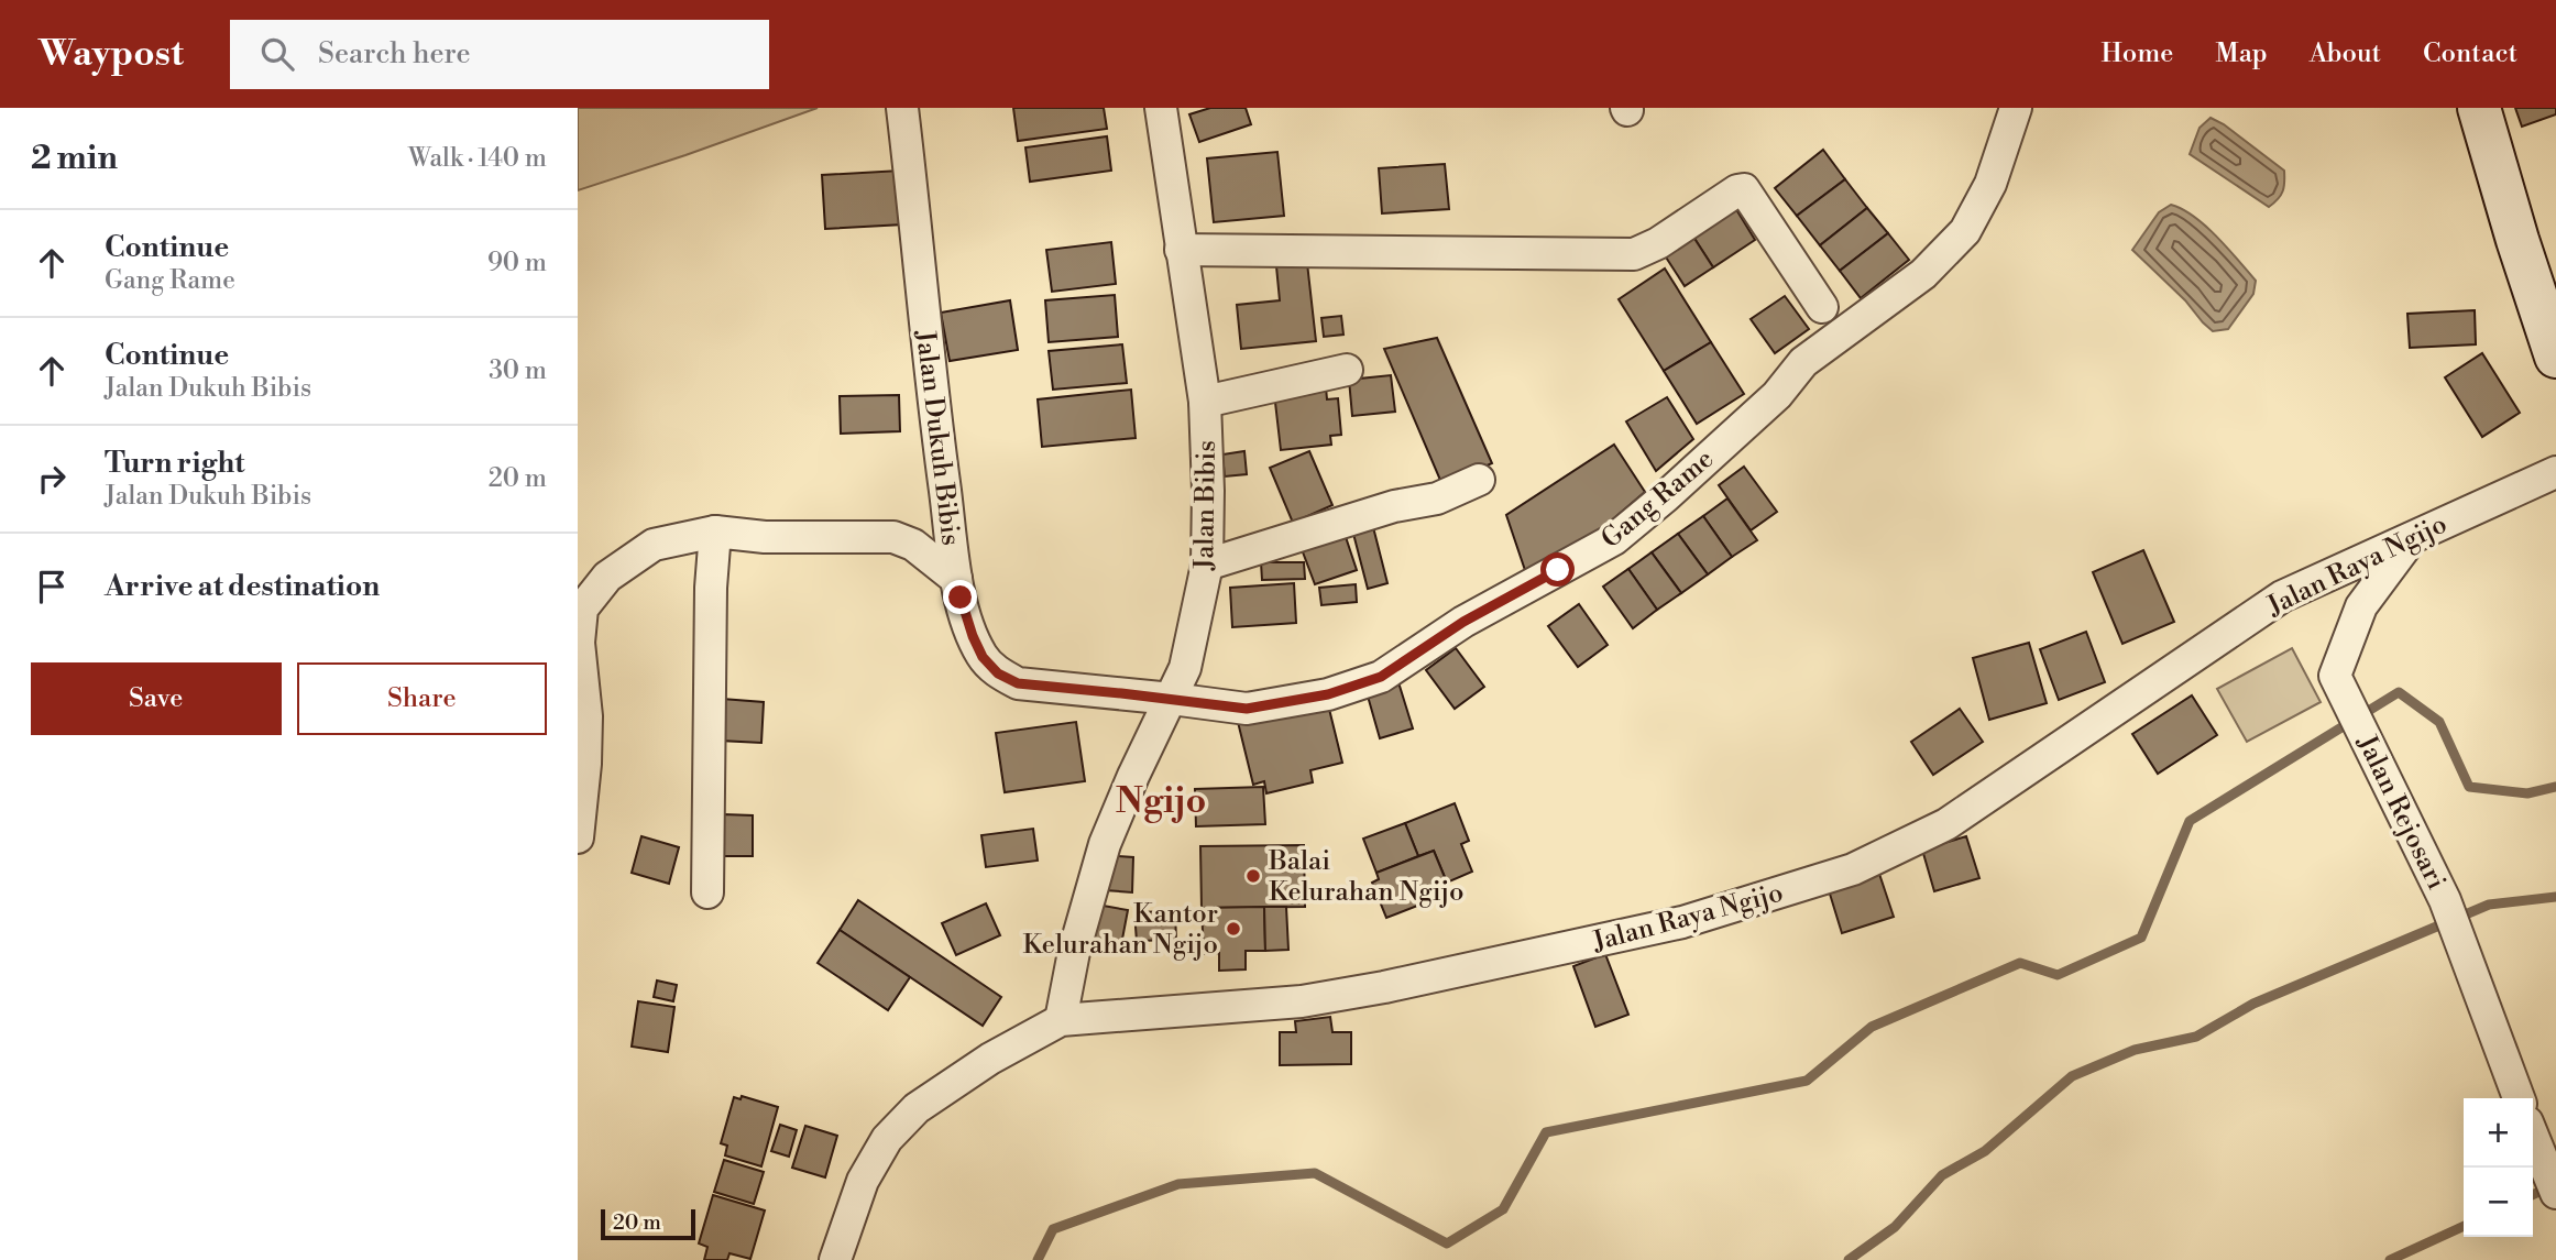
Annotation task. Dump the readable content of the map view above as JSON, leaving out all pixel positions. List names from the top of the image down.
{
  "streets": {
    "street": [
      "Jalan Dukuh Bibis",
      "Gang Rame",
      "Jalan Bibis",
      "Jalan Raya Ngijo",
      "Jalan Rejosari"
    ]
  },
  "crossings": [
    ["Jalan Dukuh Bibis", "Gang Rame"],
    ["Jalan Dukuh Bibis", "Jalan Bibis"],
    ["Gang Rame", "Jalan Bibis"],
    ["Jalan Bibis", "Jalan Raya Ngijo"],
    ["Jalan Raya Ngijo", "Jalan Rejosari"]
  ],
  "districts": ["Ngijo"],
  "places": ["Balai Kelurahan Ngijo", "Kantor Kelurahan Ngijo"],
  "scale_bar": "20 m",
  "page": {
    "header": "Waypost",
    "search": "Search here",
    "nav": [
      "Home",
      "Map",
      "About",
      "Contact"
    ],
    "heading": ["2 min", "Walk · 140 m"],
    "list": [
      ["Continue", "Gang Rame", "90 m"],
      ["Continue", "Jalan Dukuh Bibis", "30 m"],
      ["Turn right", "Jalan Dukuh Bibis", "20 m"],
      "Arrive at destination"
    ],
    "buttons": ["Save", "Share"],
    "map_buttons": ["+", "−"],
    "scale": "20 m"
  }
}
